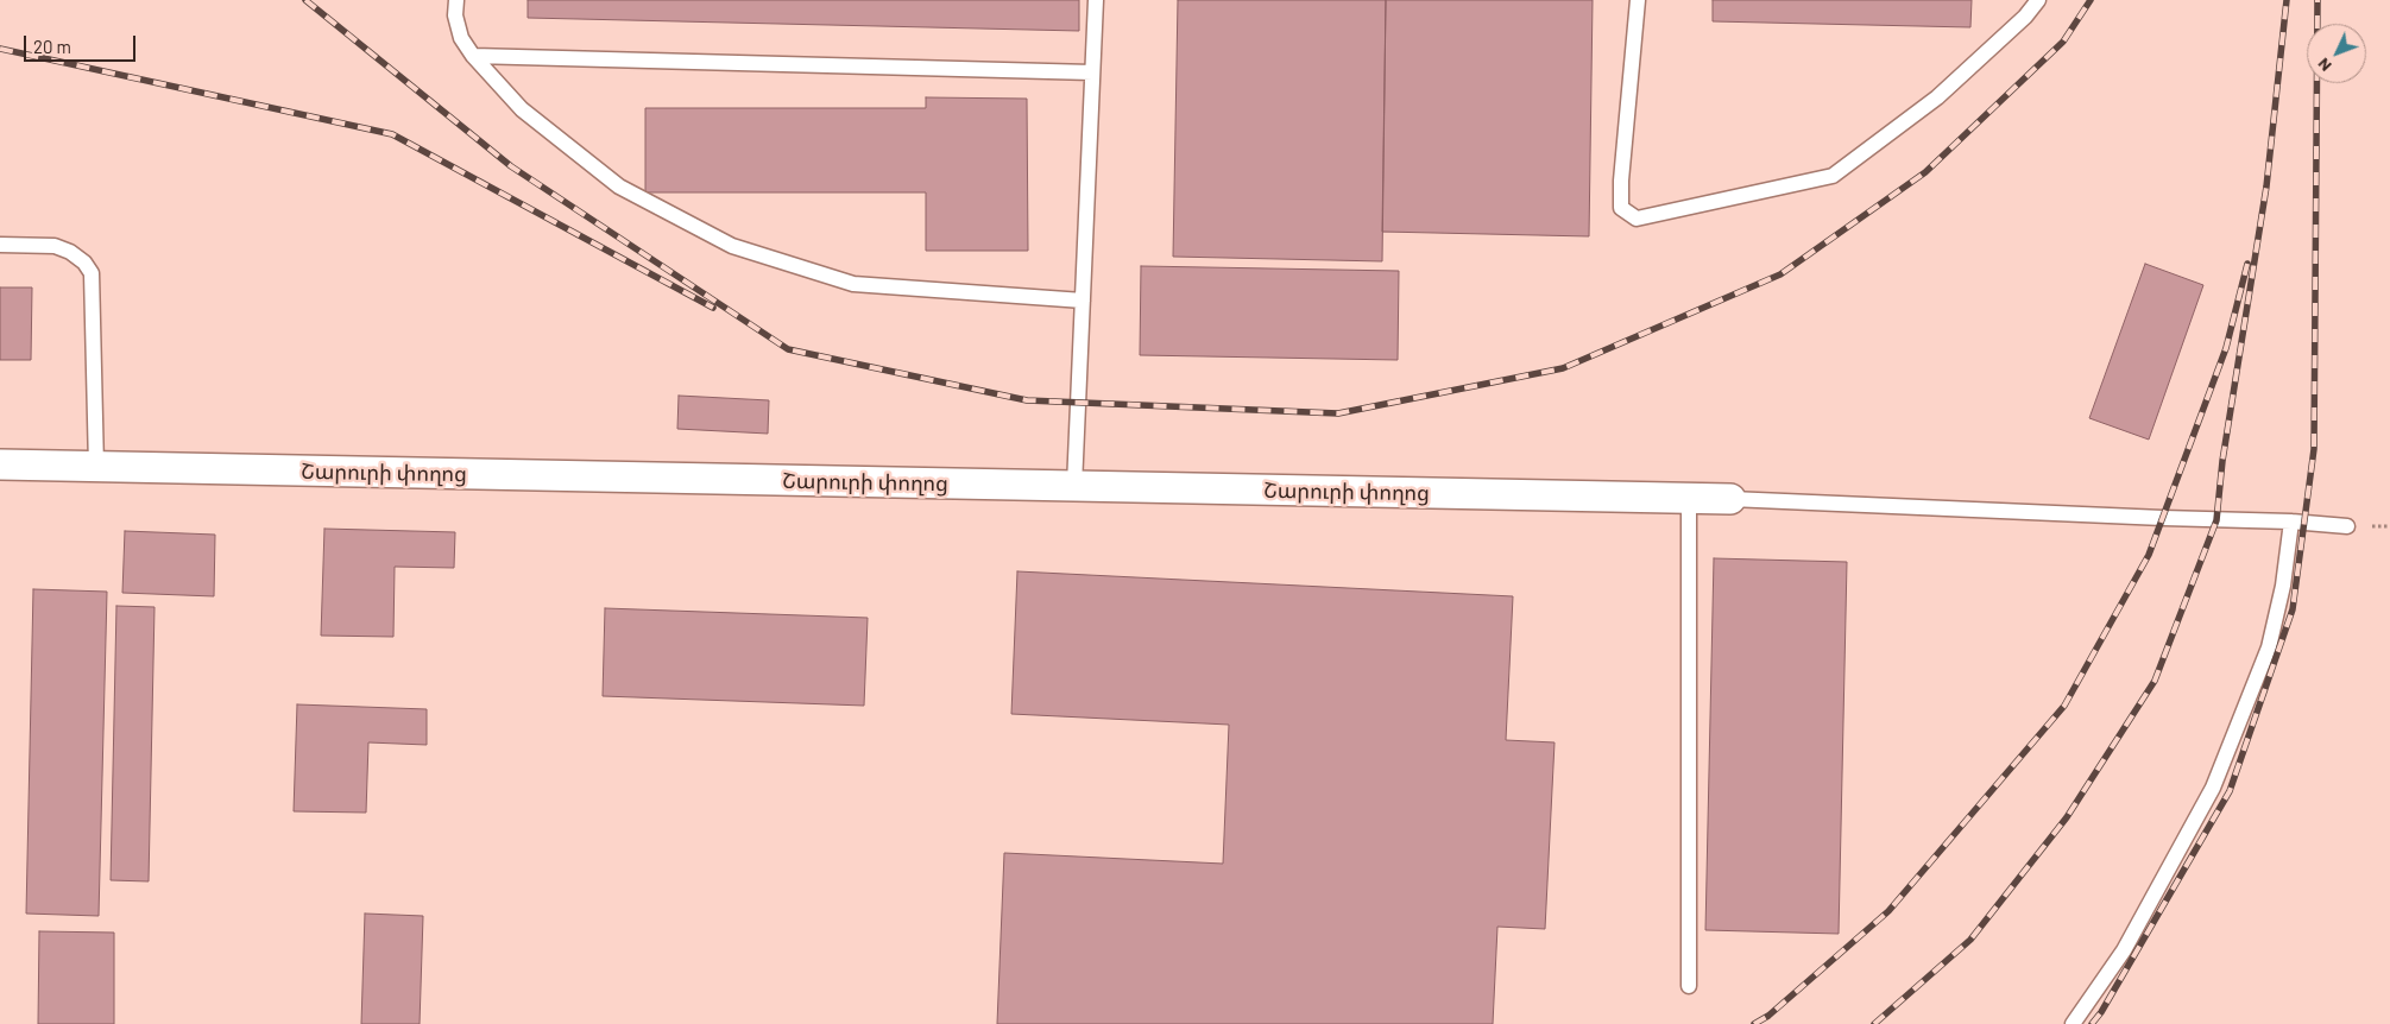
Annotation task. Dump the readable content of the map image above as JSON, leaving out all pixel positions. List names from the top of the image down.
{
  "streets": {
    "street": ["Շարուրի փողոց"]
  },
  "scale_bar": "20 m",
  "north": "bottom left"
}
